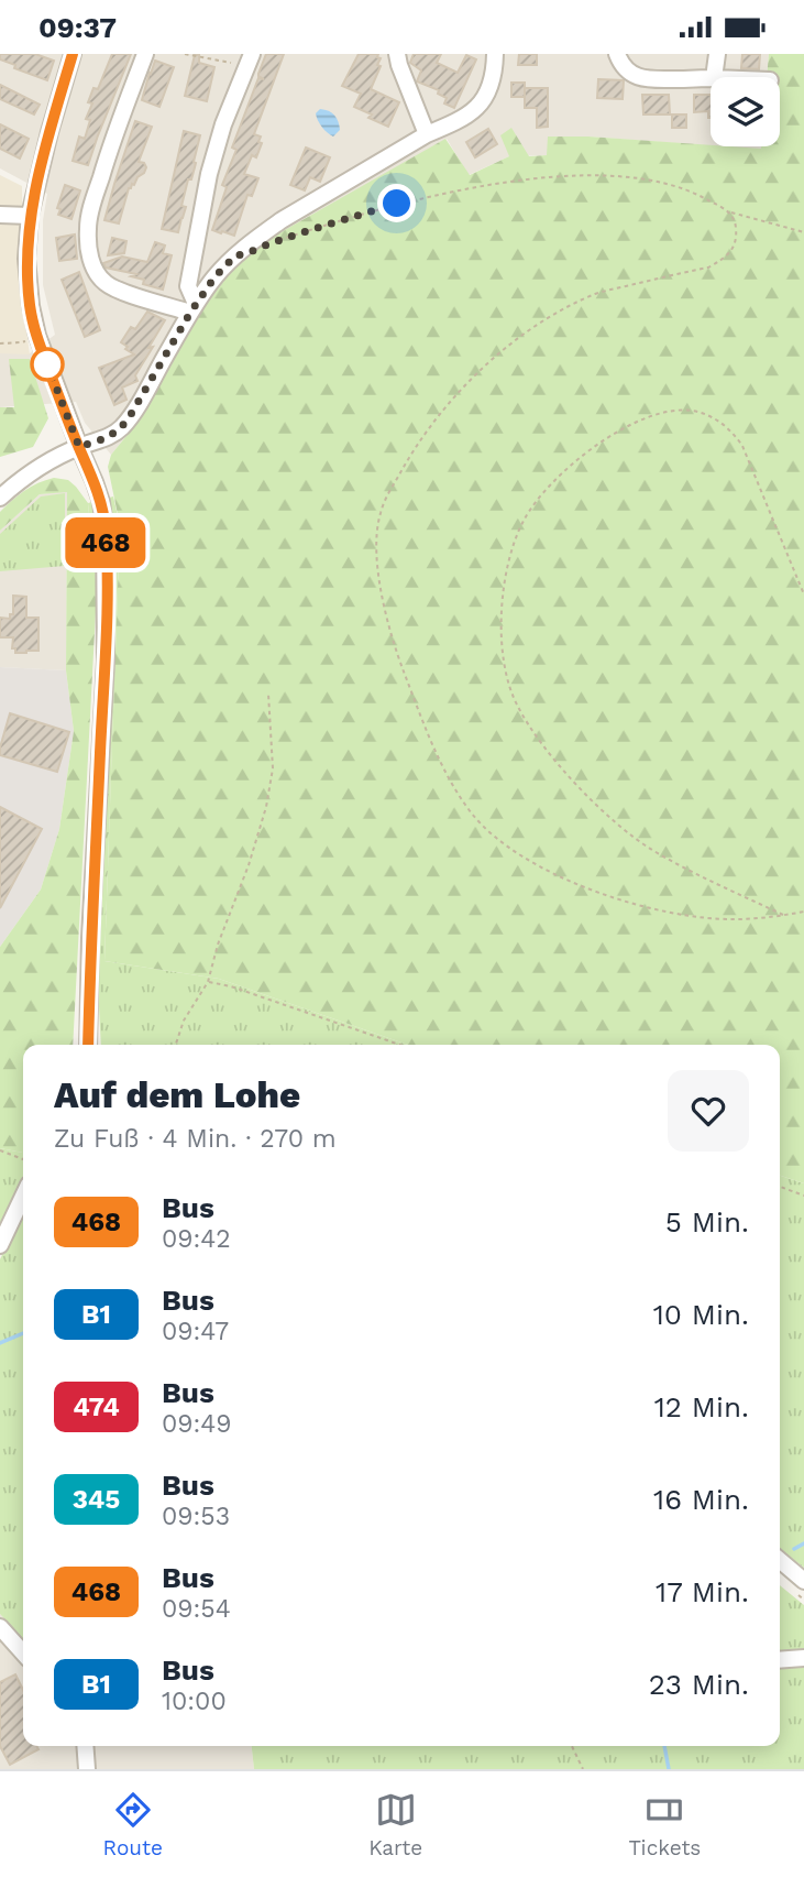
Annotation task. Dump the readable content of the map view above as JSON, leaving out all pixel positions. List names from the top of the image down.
{
  "lines": ["bus line 468"],
  "page": {
    "status": "09:37",
    "on_map": "468",
    "heading": ["Auf dem Lohe", "Zu Fuß · 4 Min. · 270 m"],
    "list": [
      {
        "mark": "468",
        "name": "Bus",
        "note": "09:42",
        "value": "5 Min."
      },
      {
        "mark": "B1",
        "name": "Bus",
        "note": "09:47",
        "value": "10 Min."
      },
      {
        "mark": "474",
        "name": "Bus",
        "note": "09:49",
        "value": "12 Min."
      },
      {
        "mark": "345",
        "name": "Bus",
        "note": "09:53",
        "value": "16 Min."
      },
      {
        "mark": "468",
        "name": "Bus",
        "note": "09:54",
        "value": "17 Min."
      },
      {
        "mark": "B1",
        "name": "Bus",
        "note": "10:00",
        "value": "23 Min."
      }
    ],
    "tabs": ["Route", "Karte", "Tickets"]
  }
}
